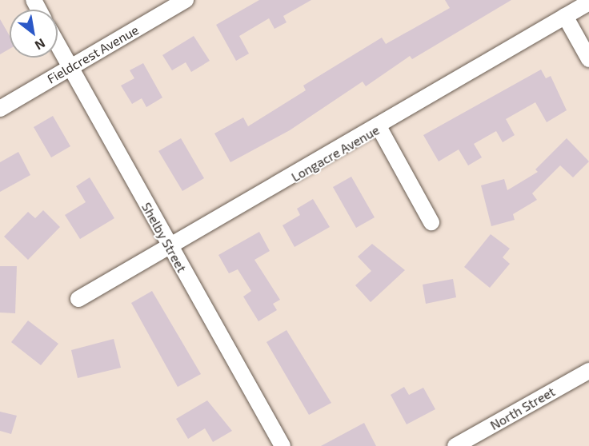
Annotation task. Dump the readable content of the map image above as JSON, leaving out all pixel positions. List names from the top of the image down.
{
  "streets": {
    "street": [
      "Fieldcrest Avenue",
      "Longacre Avenue",
      "Shelby Street",
      "North Street"
    ]
  },
  "crossings": [
    ["Fieldcrest Avenue", "Shelby Street"],
    ["Longacre Avenue", "Shelby Street"]
  ],
  "north": "bottom right"
}
